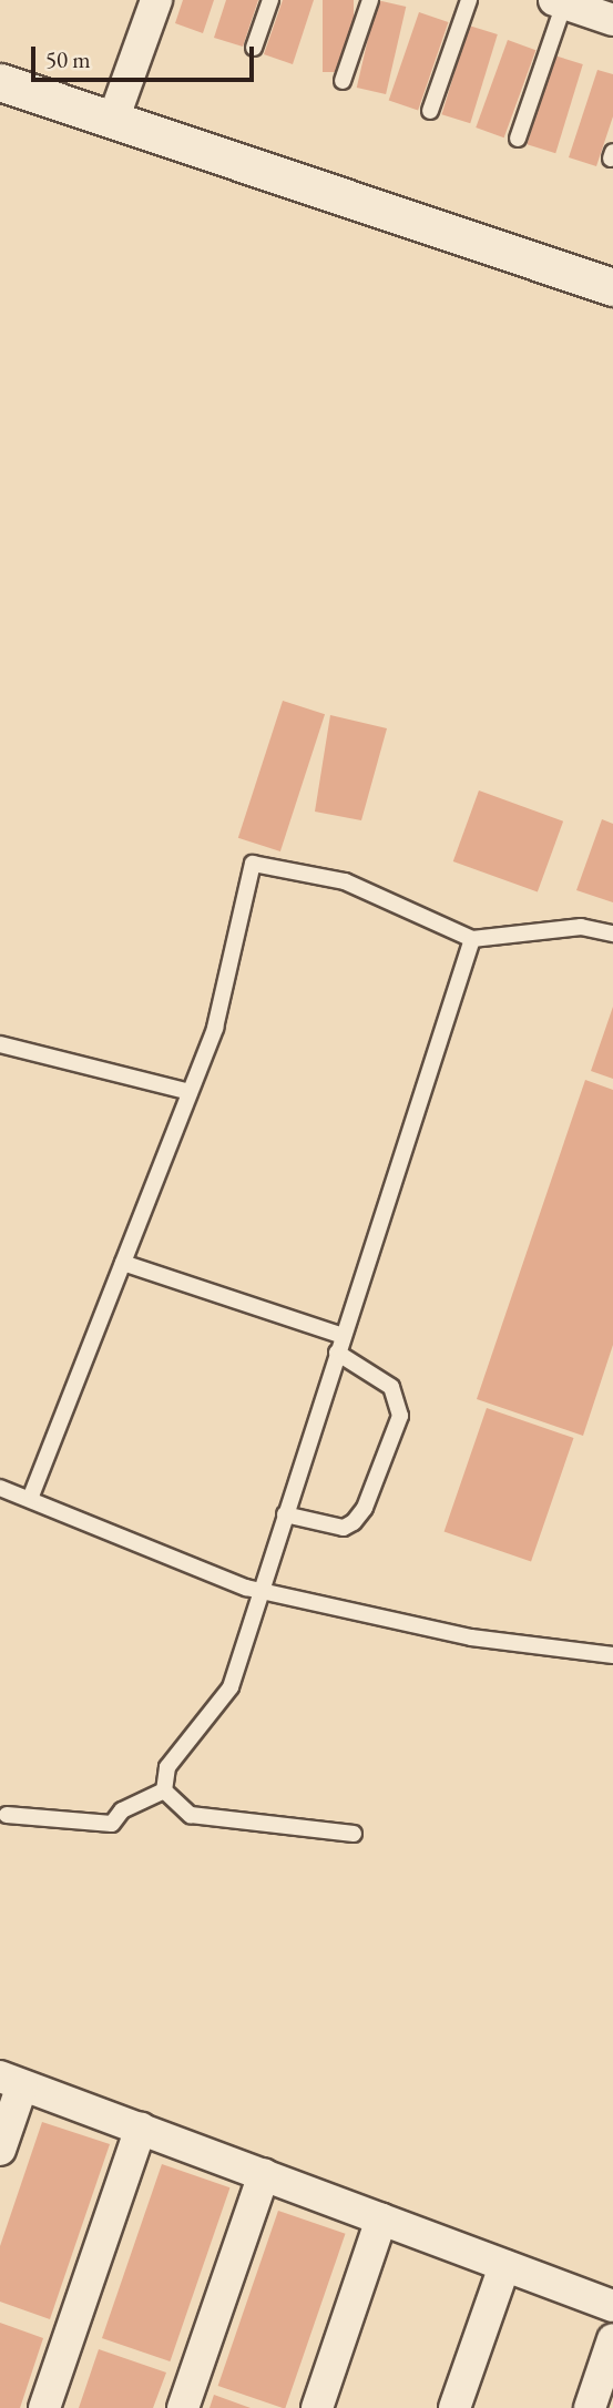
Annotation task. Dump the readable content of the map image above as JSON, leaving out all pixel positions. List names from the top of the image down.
{
  "scale_bar": "50 m"
}
